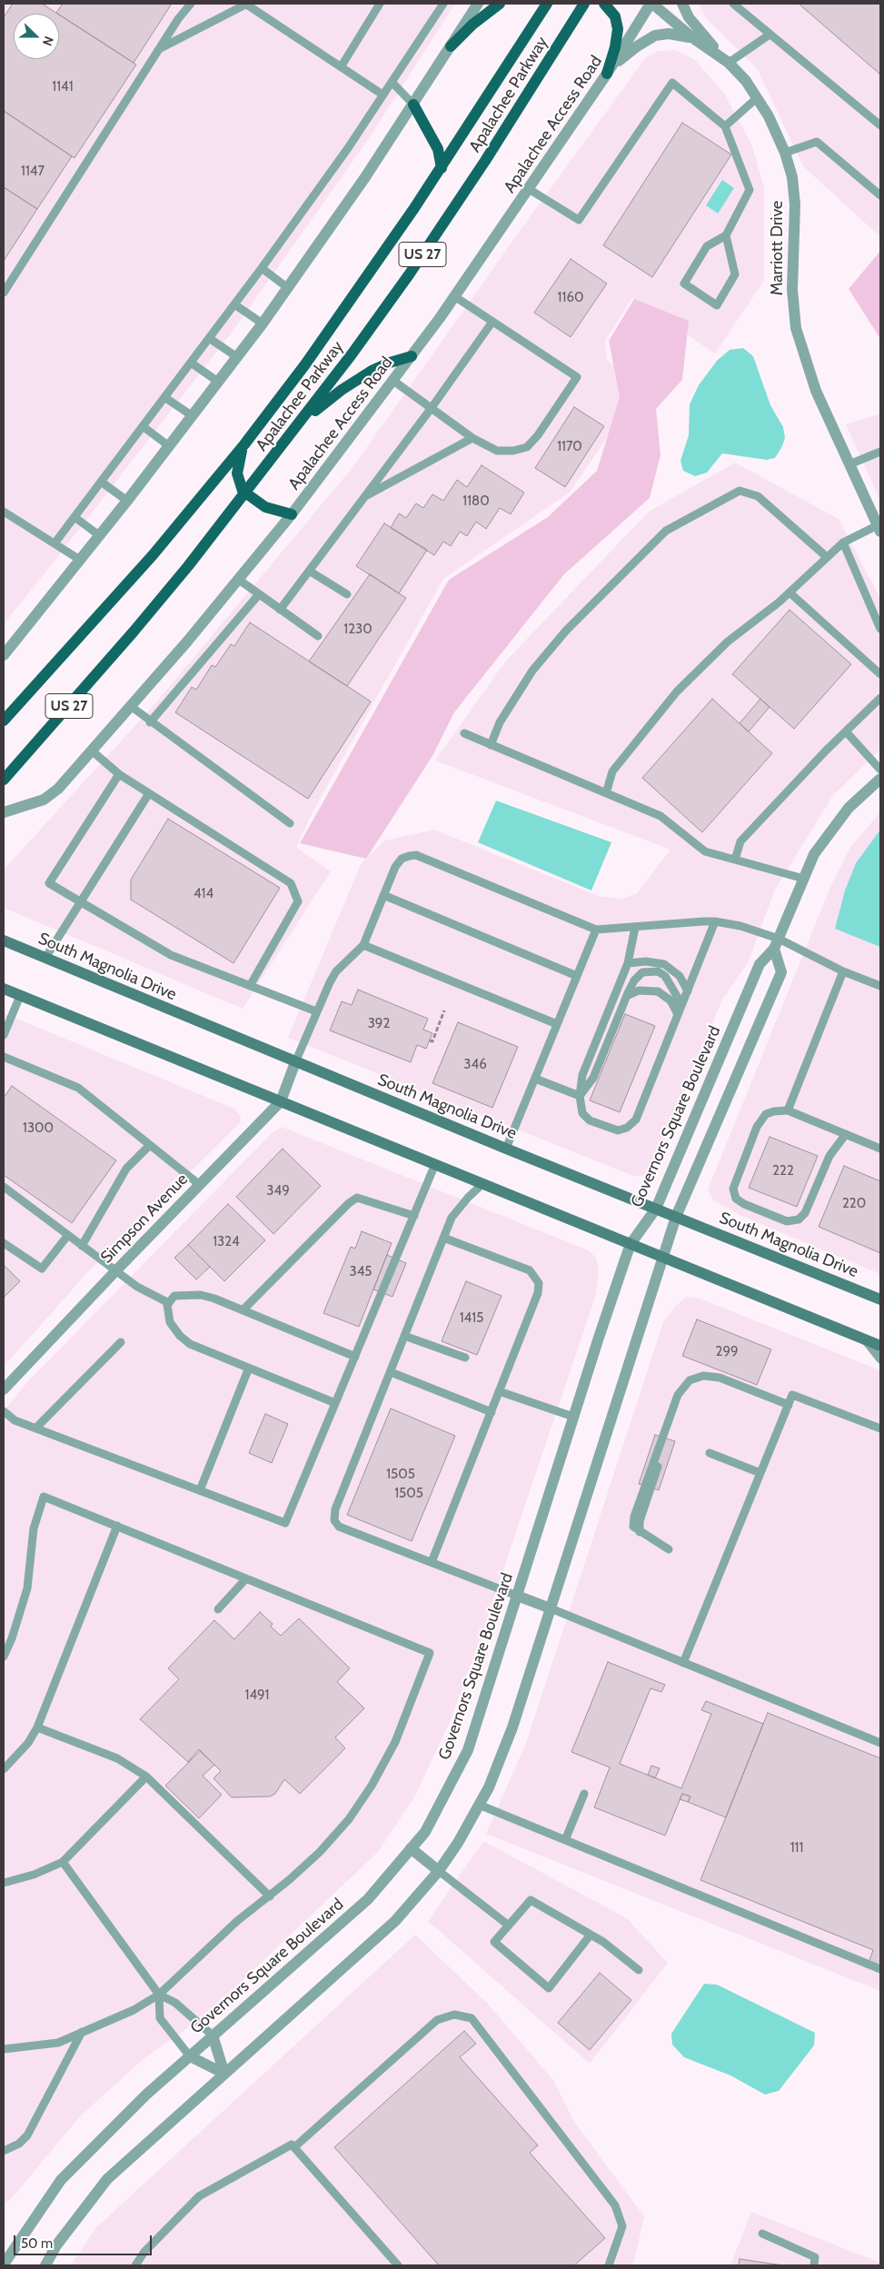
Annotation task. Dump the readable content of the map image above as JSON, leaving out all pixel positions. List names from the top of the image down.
{
  "streets": {
    "main road": ["Apalachee Parkway", "US 27", "South Magnolia Drive"],
    "street": [
      "Apalachee Access Road",
      "Marriott Drive",
      "Governors Square Boulevard",
      "Simpson Avenue"
    ]
  },
  "crossings": [
    ["Apalachee Access Road", "Marriott Drive"],
    ["South Magnolia Drive", "Governors Square Boulevard"],
    ["South Magnolia Drive", "Simpson Avenue"]
  ],
  "house_numbers": [
    "1141",
    "1147",
    "1160",
    "1170",
    "1180",
    "1230",
    "414",
    "392",
    "346",
    "1300",
    "222",
    "349",
    "220",
    "1324",
    "345",
    "1415",
    "299",
    "1505",
    "1505",
    "1491",
    "111"
  ],
  "scale_bar": "50 m",
  "north": "right"
}
